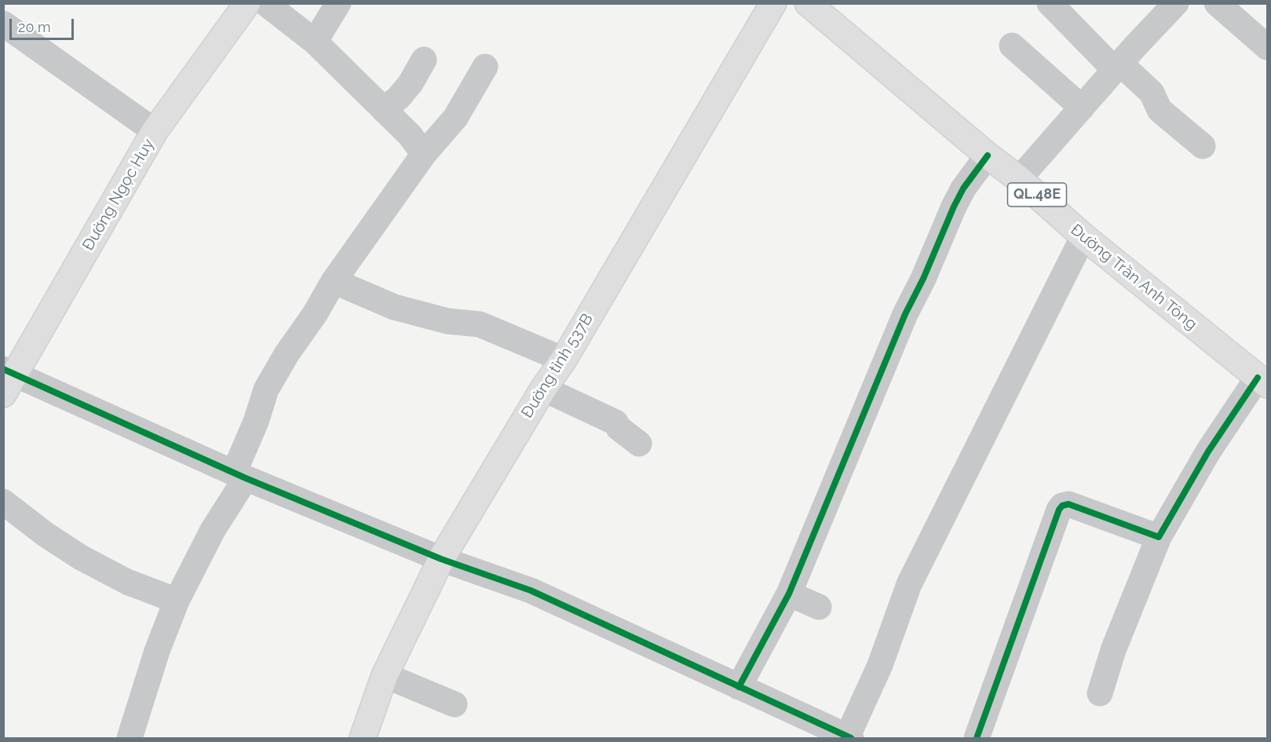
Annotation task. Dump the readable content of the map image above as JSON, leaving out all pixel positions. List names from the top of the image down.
{
  "streets": {
    "main road": [
      "Đường Ngọc Huy",
      "QL.48E",
      "Đường Trần Anh Tông",
      "Đường tỉnh 537B"
    ]
  },
  "scale_bar": "20 m"
}
